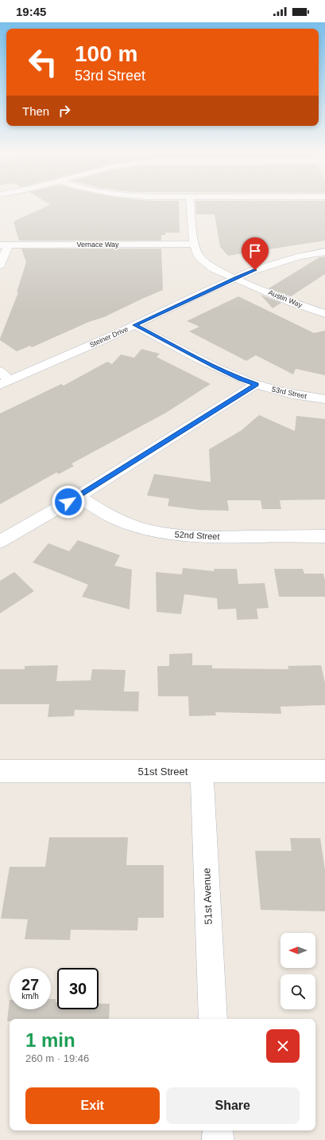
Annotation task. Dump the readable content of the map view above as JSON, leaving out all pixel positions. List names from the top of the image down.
{
  "streets": {
    "street": [
      "Vernace Way",
      "Austin Way",
      "Steiner Drive",
      "53rd Street",
      "52nd Street",
      "51st Street",
      "51st Avenue"
    ]
  },
  "crossings": [
    ["Vernace Way", "Austin Way"],
    ["Austin Way", "Steiner Drive"],
    ["Steiner Drive", "53rd Street"],
    ["51st Street", "51st Avenue"]
  ],
  "north": "left",
  "page": {
    "status": "19:45",
    "turn": ["100 m", "53rd Street"],
    "then": "Then",
    "speed": "27 km/h",
    "limit": "30",
    "heading": ["1 min", "260 m · 19:46"],
    "buttons": ["Exit", "Share"]
  }
}
